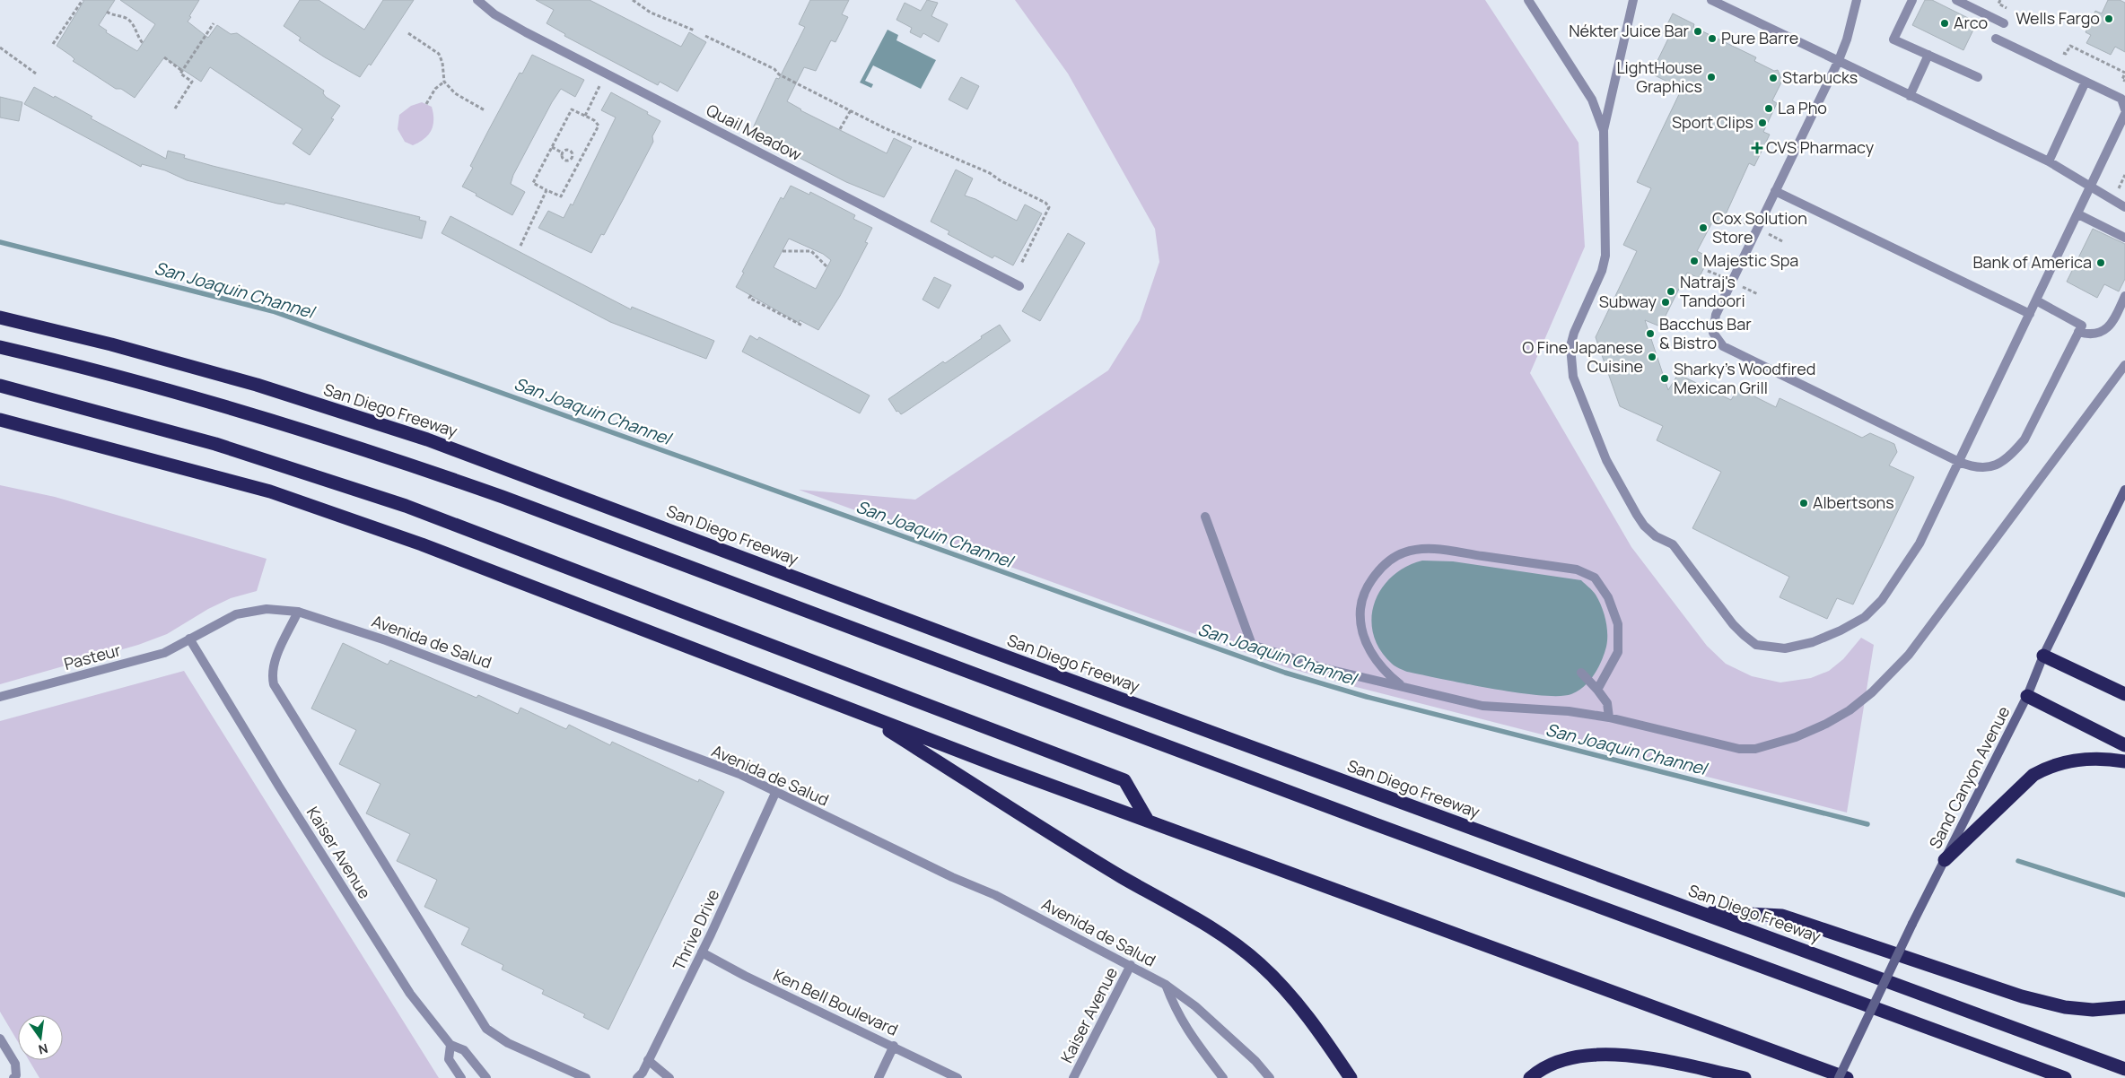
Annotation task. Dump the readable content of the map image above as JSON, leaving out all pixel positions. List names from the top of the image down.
{
  "streets": {
    "highway": ["San Diego Freeway"],
    "main road": ["Sand Canyon Avenue"],
    "street": [
      "Quail Meadow",
      "Avenida de Salud",
      "Pasteur",
      "Kaiser Avenue",
      "Thrive Drive",
      "Ken Bell Boulevard"
    ]
  },
  "crossings": [
    ["Avenida de Salud", "Pasteur"],
    ["Avenida de Salud", "Kaiser Avenue"],
    ["Avenida de Salud", "Thrive Drive"],
    ["Pasteur", "Kaiser Avenue"],
    ["Thrive Drive", "Ken Bell Boulevard"]
  ],
  "water": ["San Joaquin Channel"],
  "places": {
    "other": [
      "Wells Fargo",
      "Arco",
      "Nékter Juice Bar",
      "Pure Barre",
      "LightHouse Graphics",
      "Starbucks",
      "La Pho",
      "Sport Clips",
      "Cox Solution Store",
      "Majestic Spa",
      "Bank of America",
      "Natraj's Tandoori",
      "Subway",
      "Bacchus Bar & Bistro",
      "O Fine Japanese Cuisine",
      "Sharky's Woodfired Mexican Grill",
      "Albertsons"
    ],
    "health": ["CVS Pharmacy"]
  },
  "north": "bottom"
}
